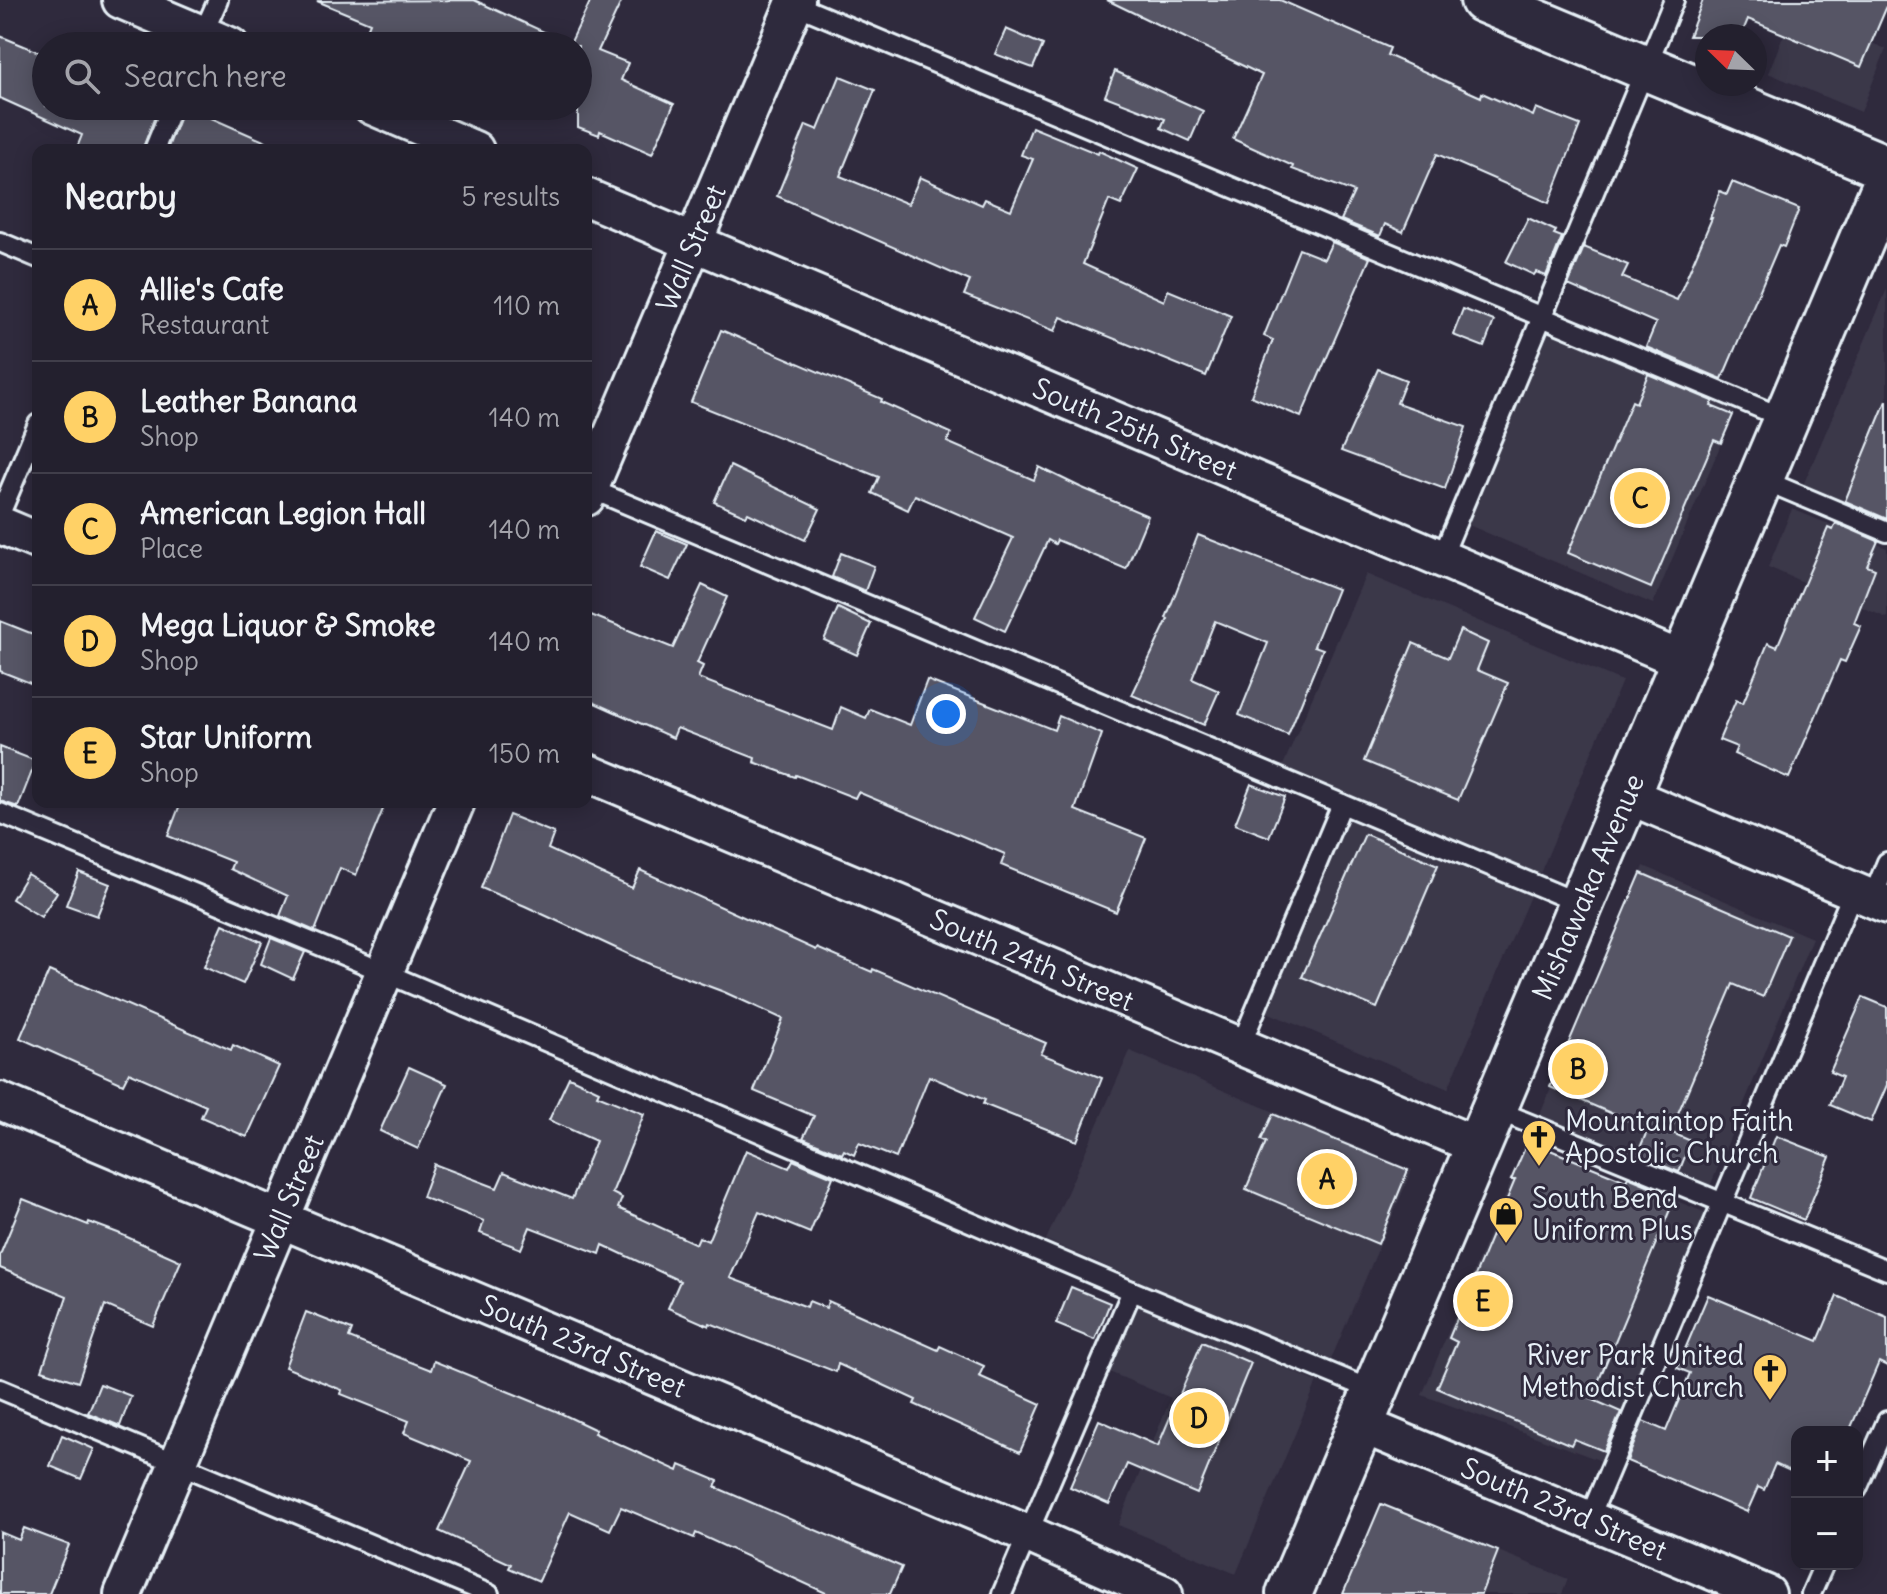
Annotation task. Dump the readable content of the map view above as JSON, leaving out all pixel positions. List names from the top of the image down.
{
  "streets": {
    "main road": ["Mishawaka Avenue"],
    "street": [
      "Wall Street",
      "South 25th Street",
      "South 24th Street",
      "South 23rd Street"
    ]
  },
  "crossings": [
    ["Wall Street", "South 25th Street"],
    ["Wall Street", "South 23rd Street"],
    ["South 25th Street", "Mishawaka Avenue"],
    ["Mishawaka Avenue", "South 24th Street"],
    ["Mishawaka Avenue", "South 23rd Street"]
  ],
  "places": {
    "church": ["Mountaintop Faith Apostolic Church", "River Park United Methodist Church"],
    "shop": ["South Bend Uniform Plus"]
  },
  "north": "top left",
  "page": {
    "search": "Search here",
    "heading": ["Nearby", "5 results"],
    "list": [
      {
        "mark": "A",
        "name": "Allie's Cafe",
        "note": "Restaurant",
        "value": "110 m"
      },
      {
        "mark": "B",
        "name": "Leather Banana",
        "note": "Shop",
        "value": "140 m"
      },
      {
        "mark": "C",
        "name": "American Legion Hall",
        "note": "Place",
        "value": "140 m"
      },
      {
        "mark": "D",
        "name": "Mega Liquor & Smoke",
        "note": "Shop",
        "value": "140 m"
      },
      {
        "mark": "E",
        "name": "Star Uniform",
        "note": "Shop",
        "value": "150 m"
      }
    ],
    "pins": [
      "C",
      "B",
      "A",
      "E",
      "D"
    ],
    "map_buttons": ["+", "−"]
  }
}
